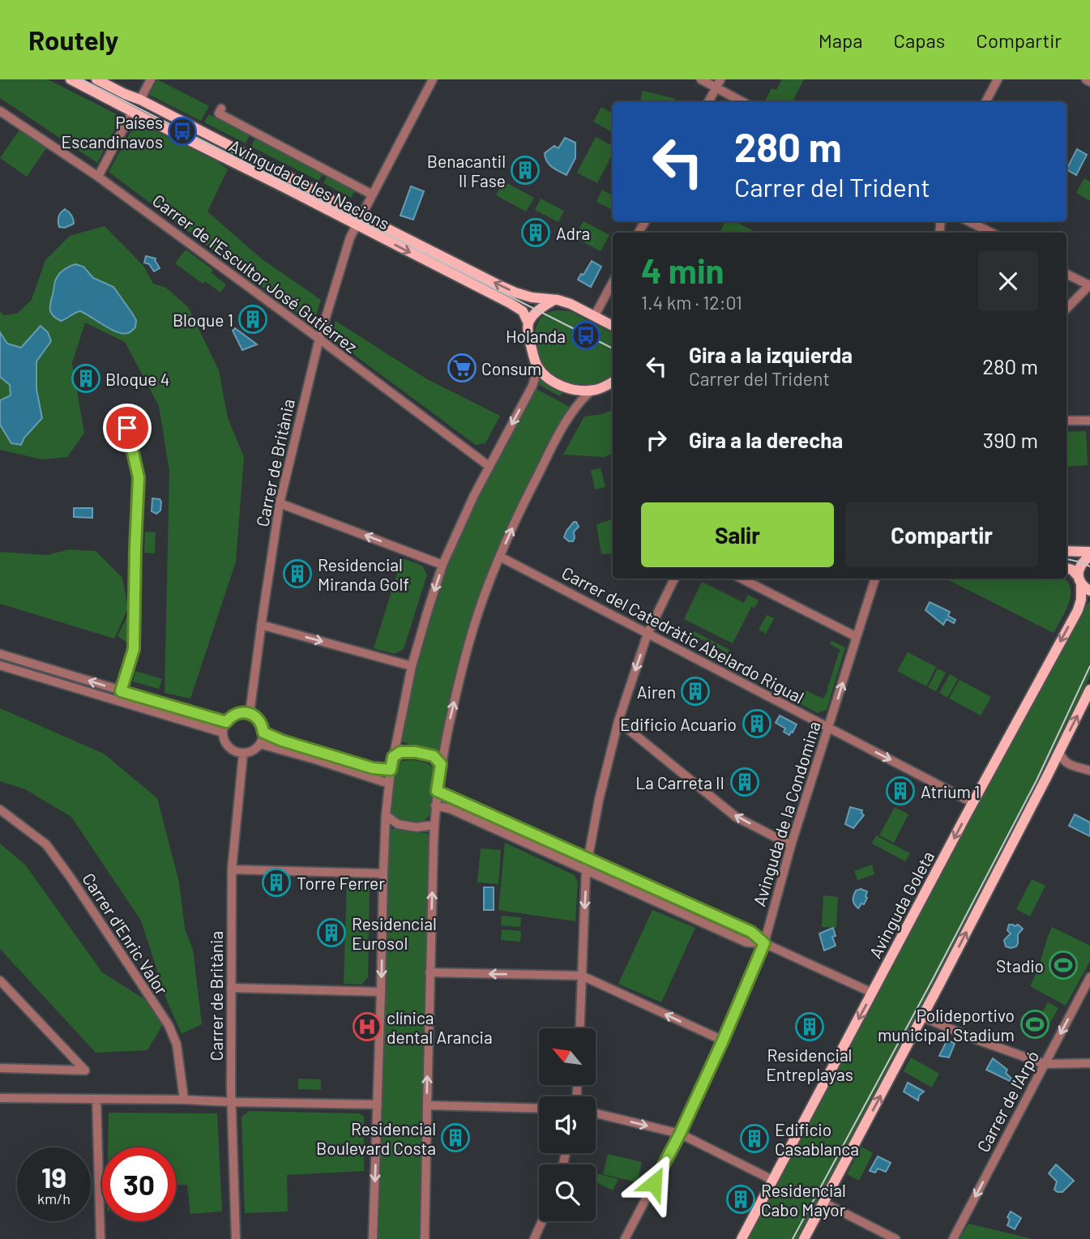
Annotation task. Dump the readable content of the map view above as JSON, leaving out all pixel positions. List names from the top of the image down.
{
  "streets": {
    "main road": ["Avinguda de les Nacions", "Avinguda Goleta"],
    "street": [
      "Carrer de l'Escultor José Gutiérrez",
      "Carrer de Britània",
      "Carrer del Catedràtic Abelardo Rigual",
      "Avinguda de la Condomina",
      "Carrer d'Enric Valor",
      "Carrer de l'Arpó"
    ]
  },
  "crossings": [
    ["Avinguda de les Nacions", "Carrer de Britània"],
    ["Carrer de l'Escultor José Gutiérrez", "Carrer de Britània"],
    ["Carrer del Catedràtic Abelardo Rigual", "Avinguda de la Condomina"],
    ["Carrer del Catedràtic Abelardo Rigual", "Avinguda Goleta"]
  ],
  "one_way": ["Carrer de l'Arpó"],
  "places": {
    "bus stop": ["Países Escandinavos", "Holanda"],
    "building": [
      "Benacantil II Fase",
      "Adra",
      "Bloque 1",
      "Bloque 4",
      "Residencial Miranda Golf",
      "Airen",
      "Edificio Acuario",
      "La Carreta II",
      "Atrium 1",
      "Torre Ferrer",
      "Residencial Eurosol",
      "Residencial Entreplayas",
      "Residencial Boulevard Costa",
      "Edificio Casablanca",
      "Residencial Cabo Mayor"
    ],
    "supermarket": ["Consum"],
    "sports": ["Stadio", "Polideportivo municipal Stadium"],
    "hospital": ["clínica dental Arancia"]
  },
  "north": "top left",
  "page": {
    "header": "Routely",
    "nav": ["Mapa", "Capas", "Compartir"],
    "turn": ["280 m", "Carrer del Trident"],
    "heading": ["4 min", "1.4 km · 12:01"],
    "list": [
      {
        "name": "Gira a la izquierda",
        "note": "Carrer del Trident",
        "value": "280 m"
      },
      {
        "name": "Gira a la derecha",
        "value": "390 m"
      }
    ],
    "buttons": ["Salir", "Compartir"],
    "speed": "19 km/h",
    "limit": "30"
  }
}
